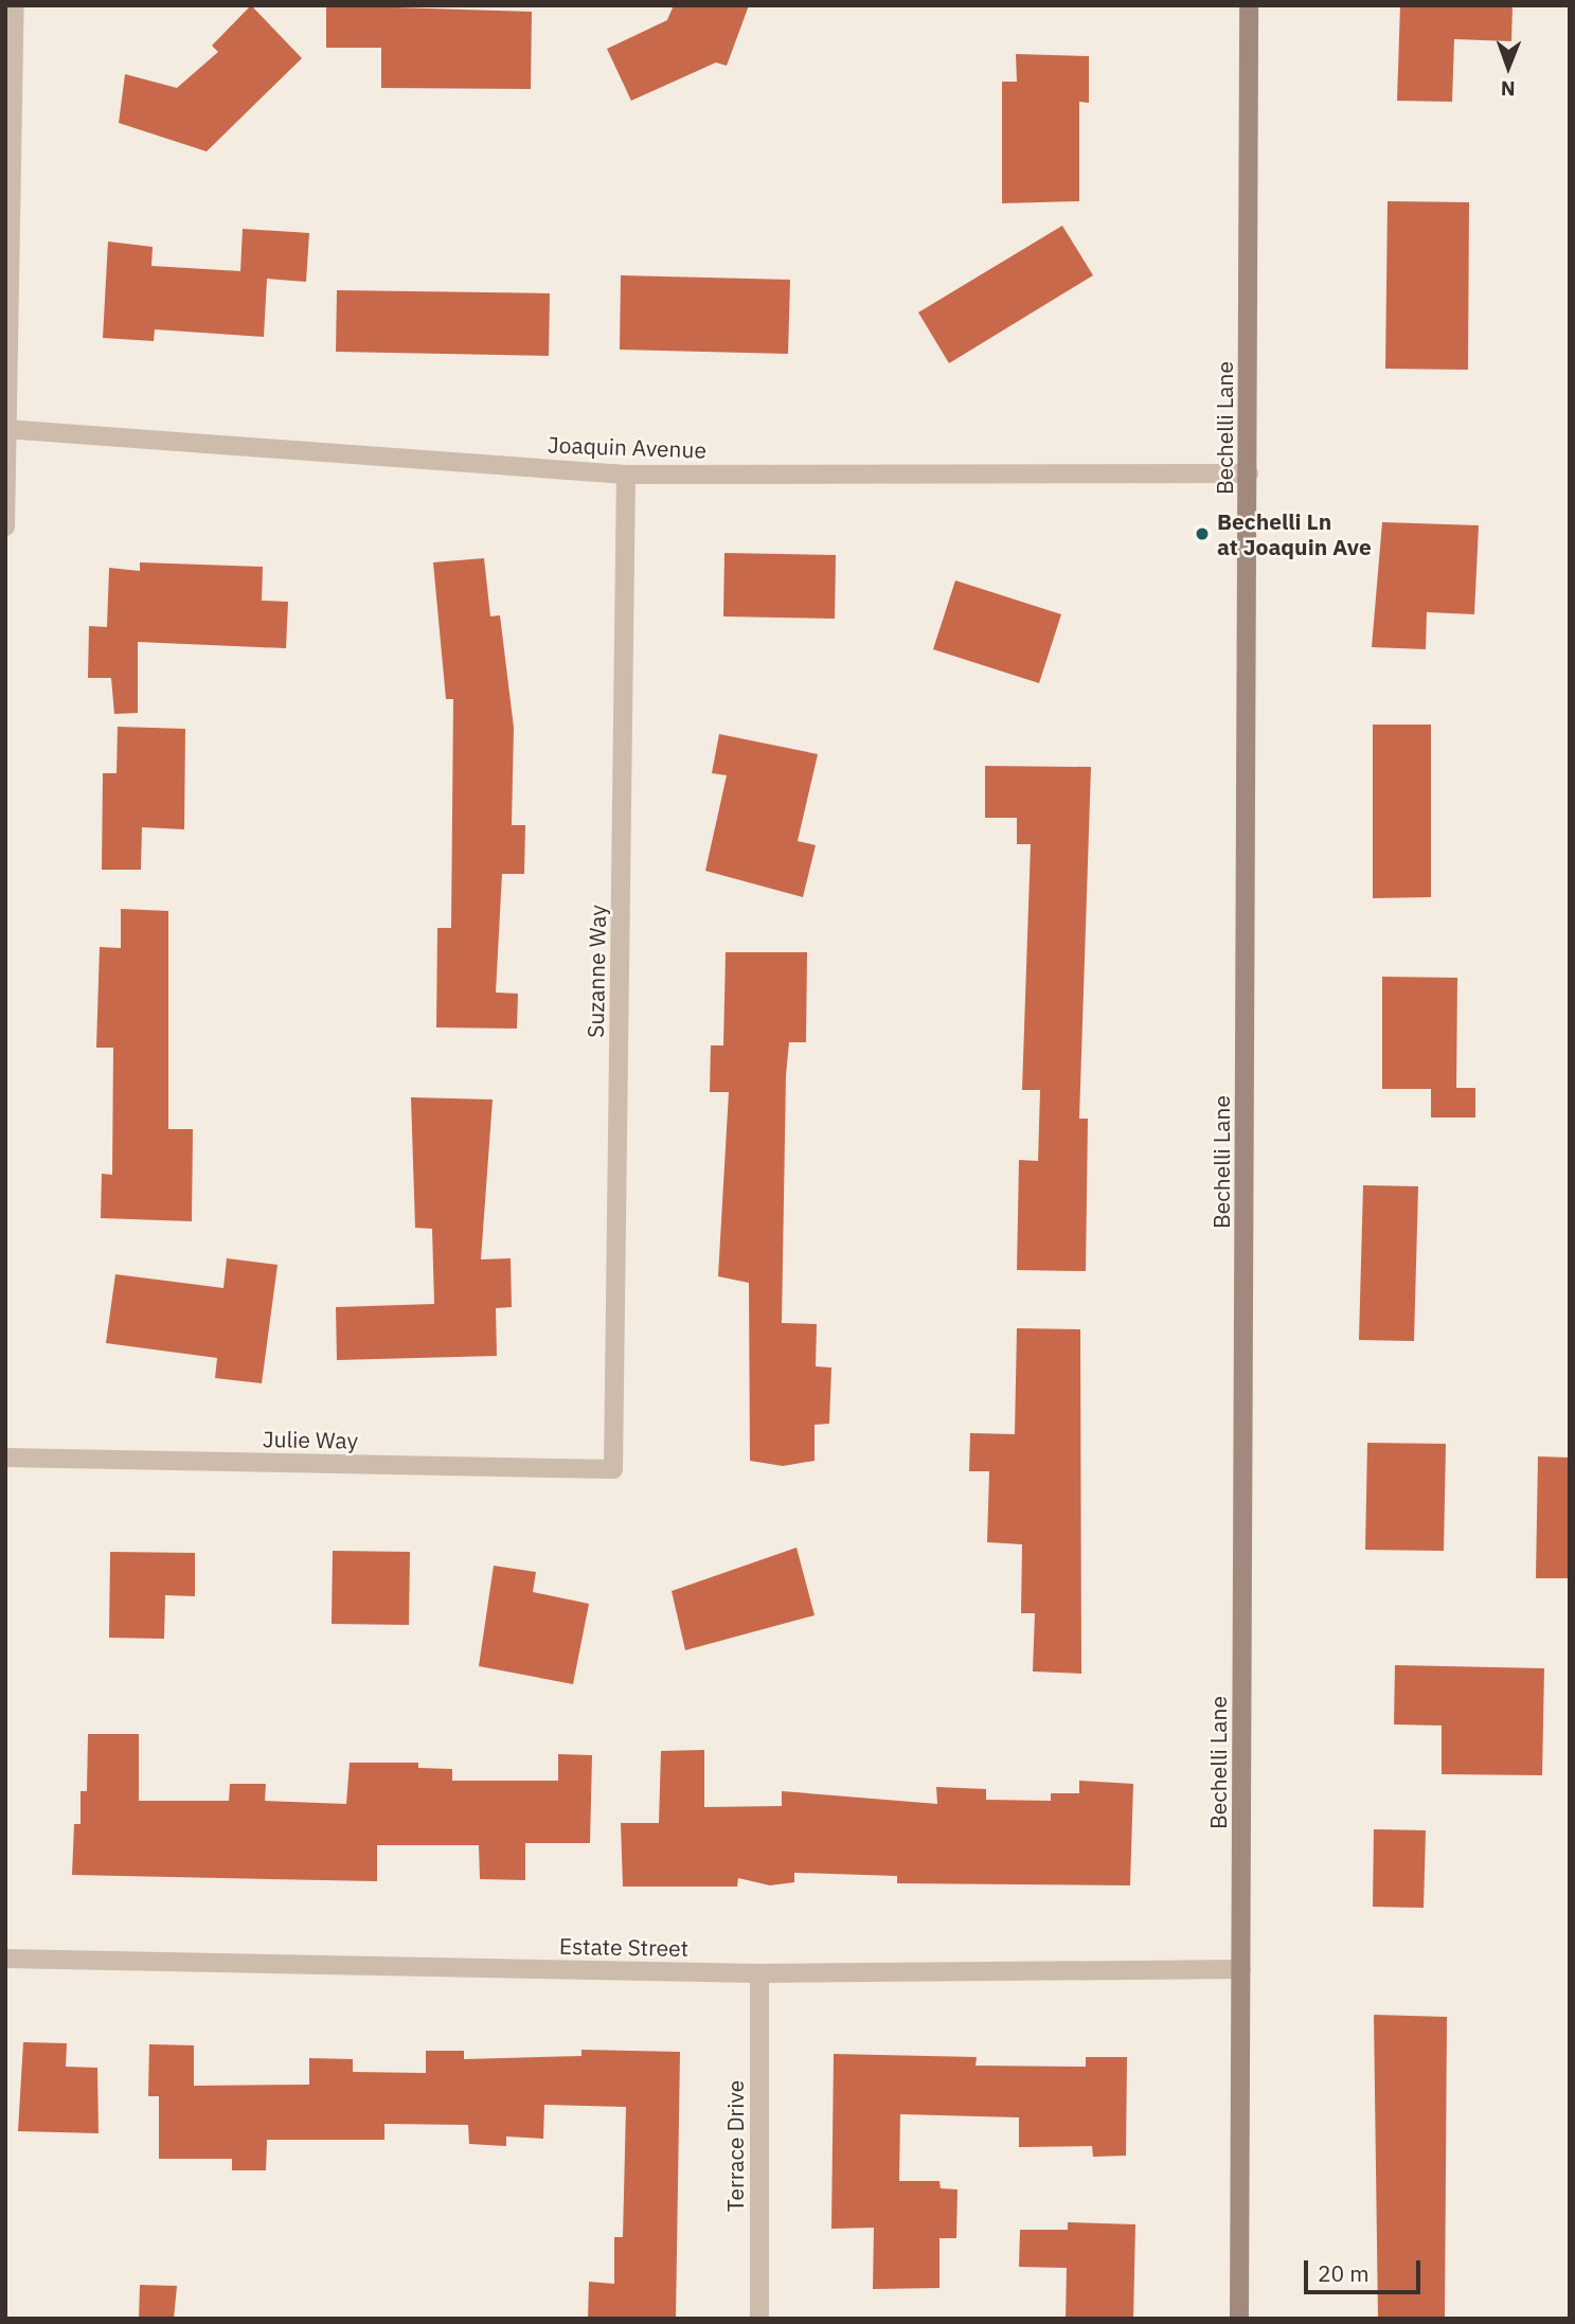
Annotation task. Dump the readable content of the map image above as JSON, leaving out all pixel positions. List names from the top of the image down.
{
  "streets": {
    "main road": ["Bechelli Lane"],
    "street": [
      "Joaquin Avenue",
      "Suzanne Way",
      "Julie Way",
      "Estate Street",
      "Terrace Drive"
    ]
  },
  "crossings": [
    ["Bechelli Lane", "Joaquin Avenue"],
    ["Bechelli Lane", "Estate Street"],
    ["Joaquin Avenue", "Suzanne Way"],
    ["Suzanne Way", "Julie Way"],
    ["Estate Street", "Terrace Drive"]
  ],
  "places": ["Bechelli Ln at Joaquin Ave"],
  "scale_bar": "20 m",
  "north": "bottom"
}
